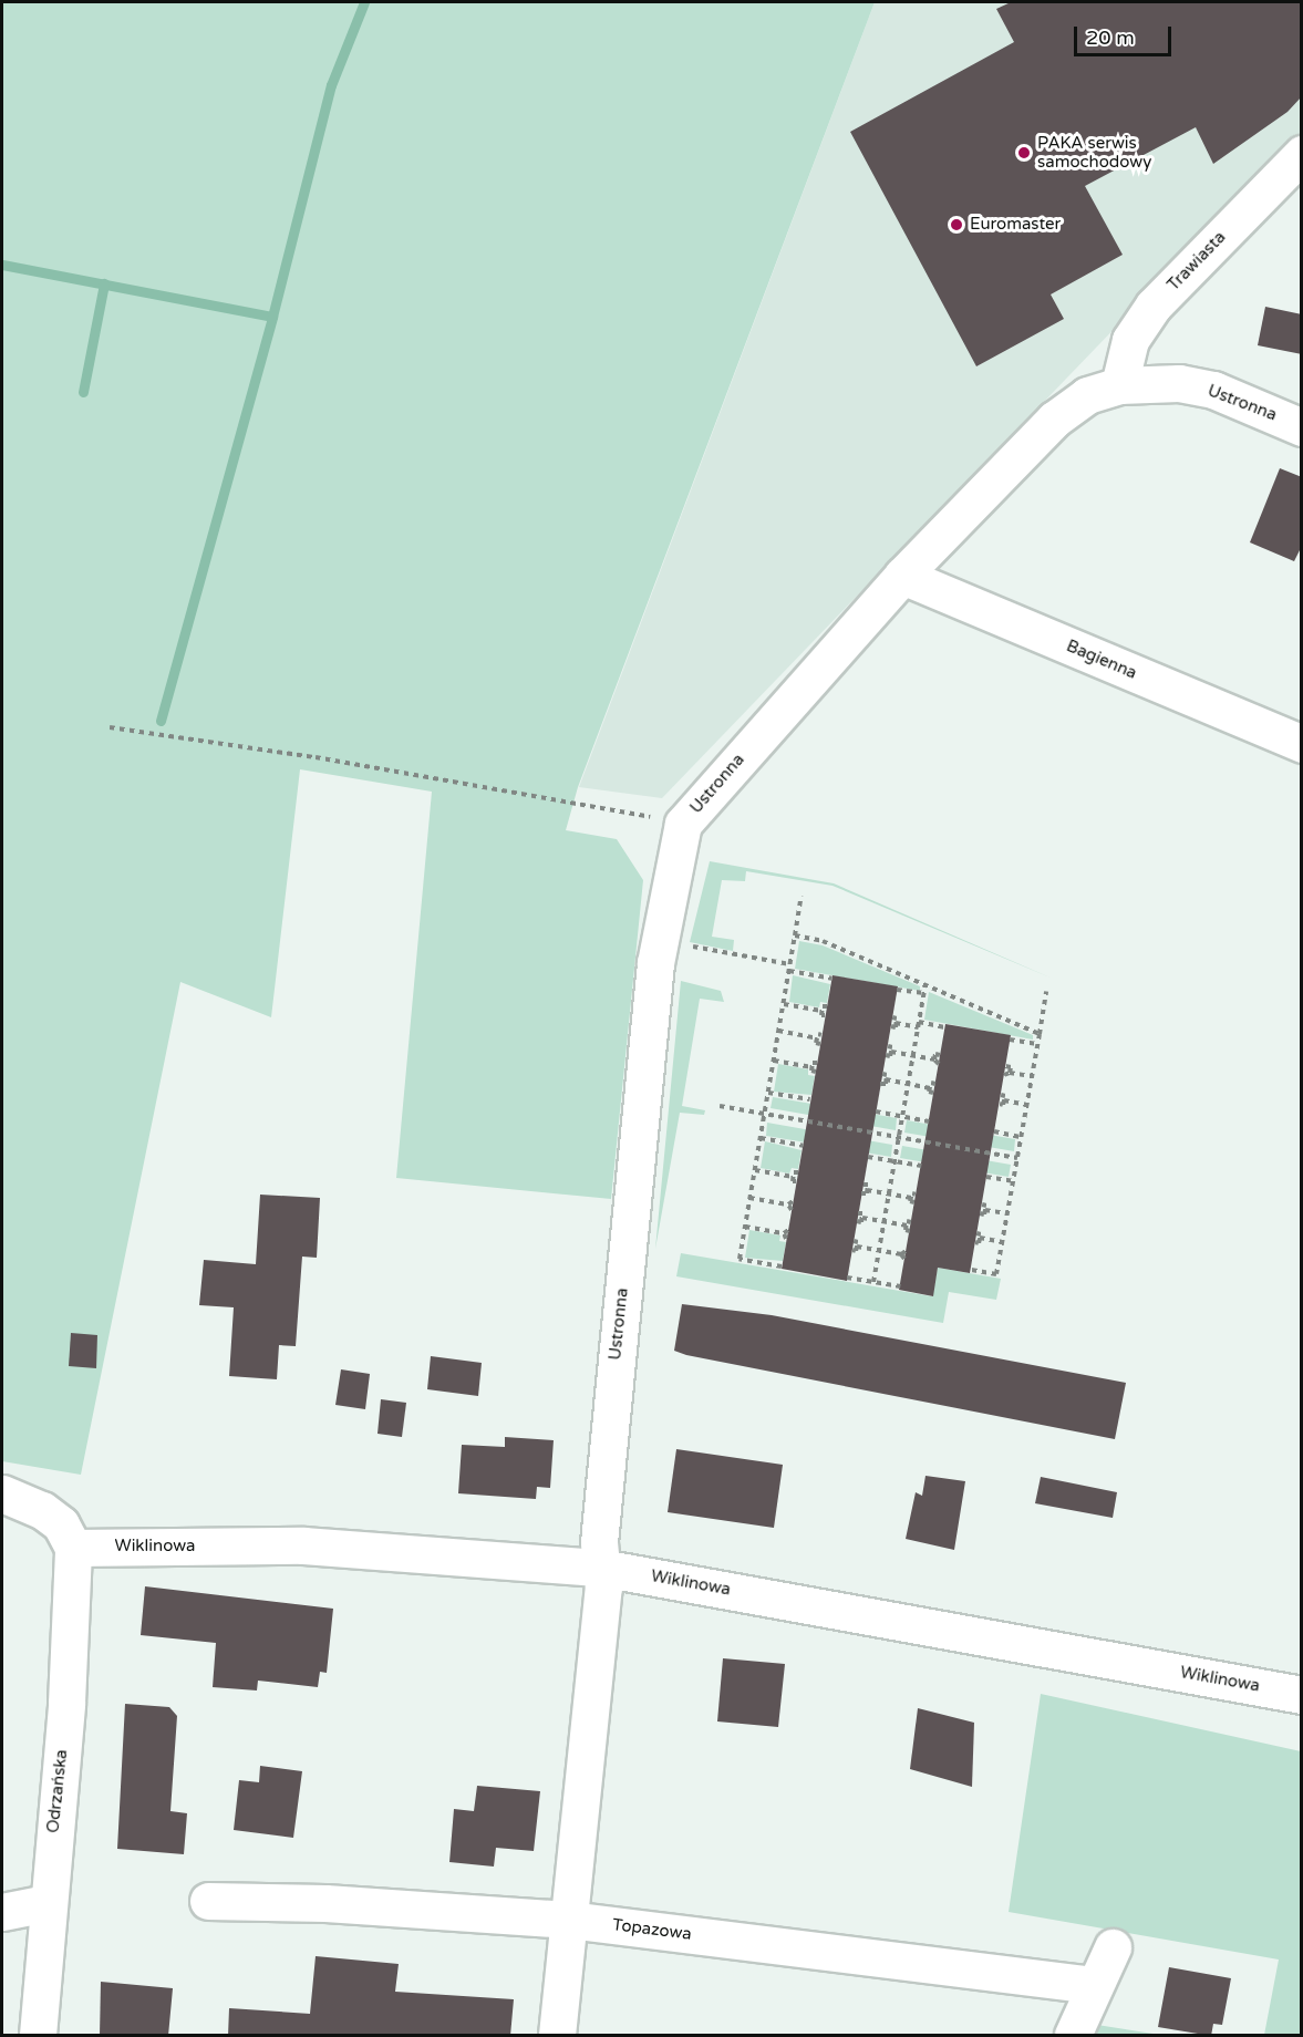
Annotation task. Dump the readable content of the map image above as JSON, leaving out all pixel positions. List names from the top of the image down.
{
  "streets": {
    "street": [
      "Trawiasta",
      "Ustronna",
      "Bagienna",
      "Wiklinowa",
      "Odrzańska",
      "Topazowa"
    ]
  },
  "crossings": [
    ["Trawiasta", "Ustronna"],
    ["Ustronna", "Bagienna"],
    ["Ustronna", "Wiklinowa"],
    ["Ustronna", "Topazowa"],
    ["Wiklinowa", "Odrzańska"]
  ],
  "places": ["PAKA serwis samochodowy", "Euromaster"],
  "scale_bar": "20 m"
}
